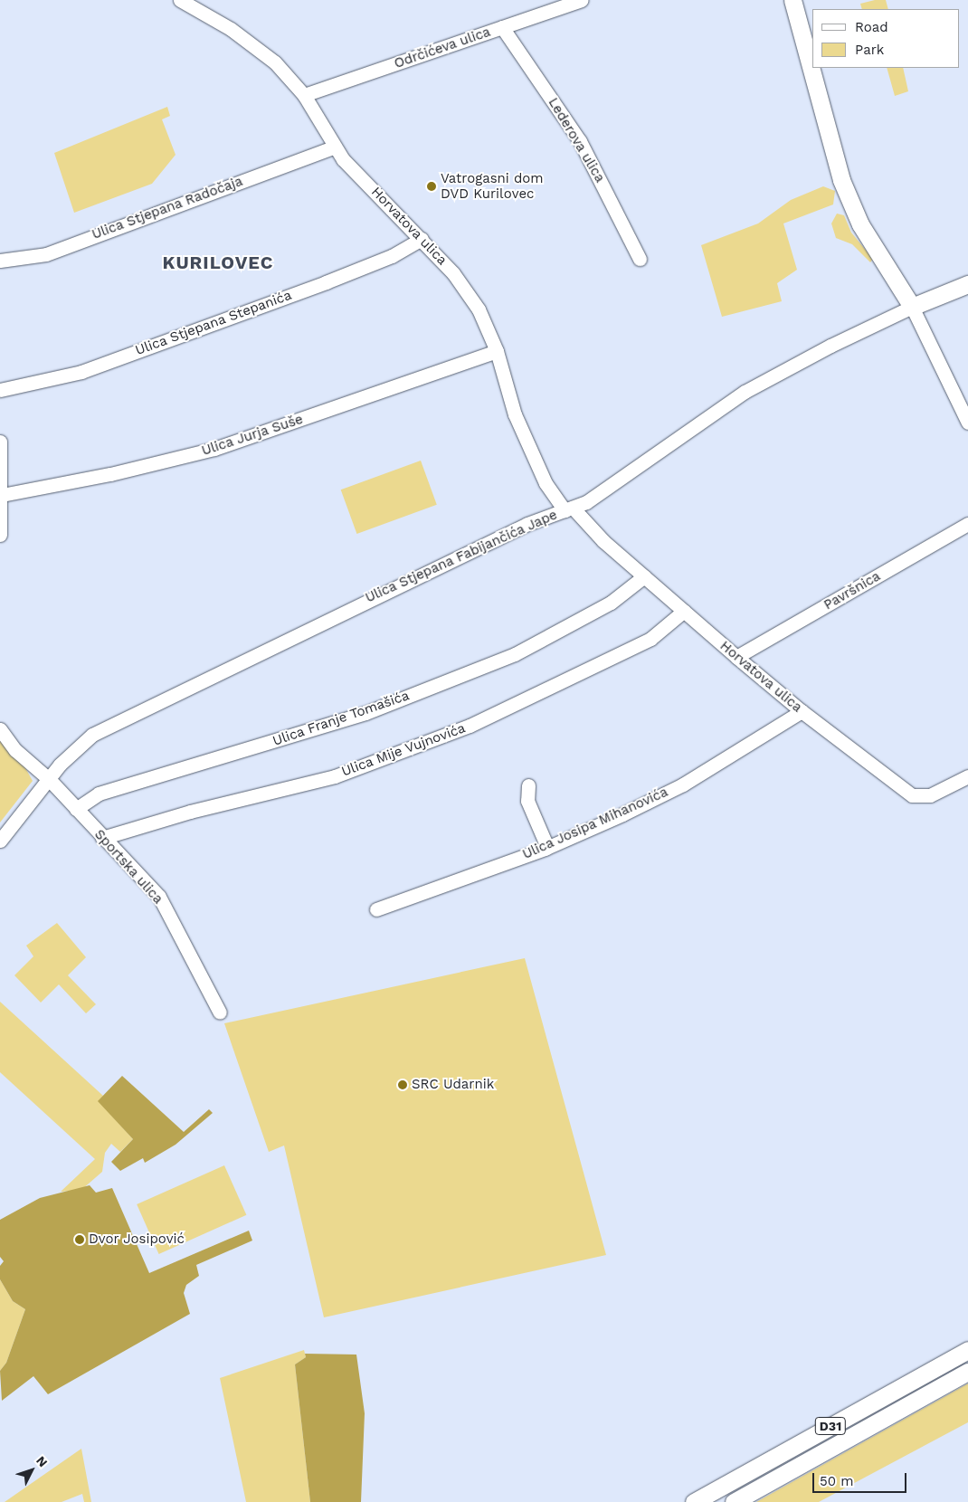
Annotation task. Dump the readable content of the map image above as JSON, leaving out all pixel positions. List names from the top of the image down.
{
  "streets": {
    "main road": ["Ulica Stjepana Fabijančića Jape", "D31"],
    "street": [
      "Odrčićeva ulica",
      "Lederova ulica",
      "Ulica Stjepana Radočaja",
      "Horvatova ulica",
      "Ulica Stjepana Stepanića",
      "Ulica Jurja Suše",
      "Pavršnica",
      "Ulica Franje Tomašića",
      "Ulica Mije Vujnovića",
      "Ulica Josipa Mihanovića",
      "Sportska ulica"
    ]
  },
  "crossings": [
    ["Odrčićeva ulica", "Lederova ulica"],
    ["Odrčićeva ulica", "Horvatova ulica"],
    ["Ulica Stjepana Radočaja", "Horvatova ulica"],
    ["Horvatova ulica", "Ulica Stjepana Stepanića"],
    ["Horvatova ulica", "Ulica Jurja Suše"],
    ["Horvatova ulica", "Ulica Stjepana Fabijančića Jape"],
    ["Horvatova ulica", "Pavršnica"],
    ["Horvatova ulica", "Ulica Franje Tomašića"],
    ["Horvatova ulica", "Ulica Mije Vujnovića"],
    ["Horvatova ulica", "Ulica Josipa Mihanovića"],
    ["Ulica Stjepana Fabijančića Jape", "Sportska ulica"],
    ["Ulica Franje Tomašića", "Sportska ulica"],
    ["Ulica Mije Vujnovića", "Sportska ulica"]
  ],
  "districts": ["KURILOVEC"],
  "places": ["Vatrogasni dom DVD Kurilovec", "SRC Udarnik", "Dvor Josipović"],
  "legend": ["Road", "Park"],
  "scale_bar": "50 m",
  "north": "top right"
}
